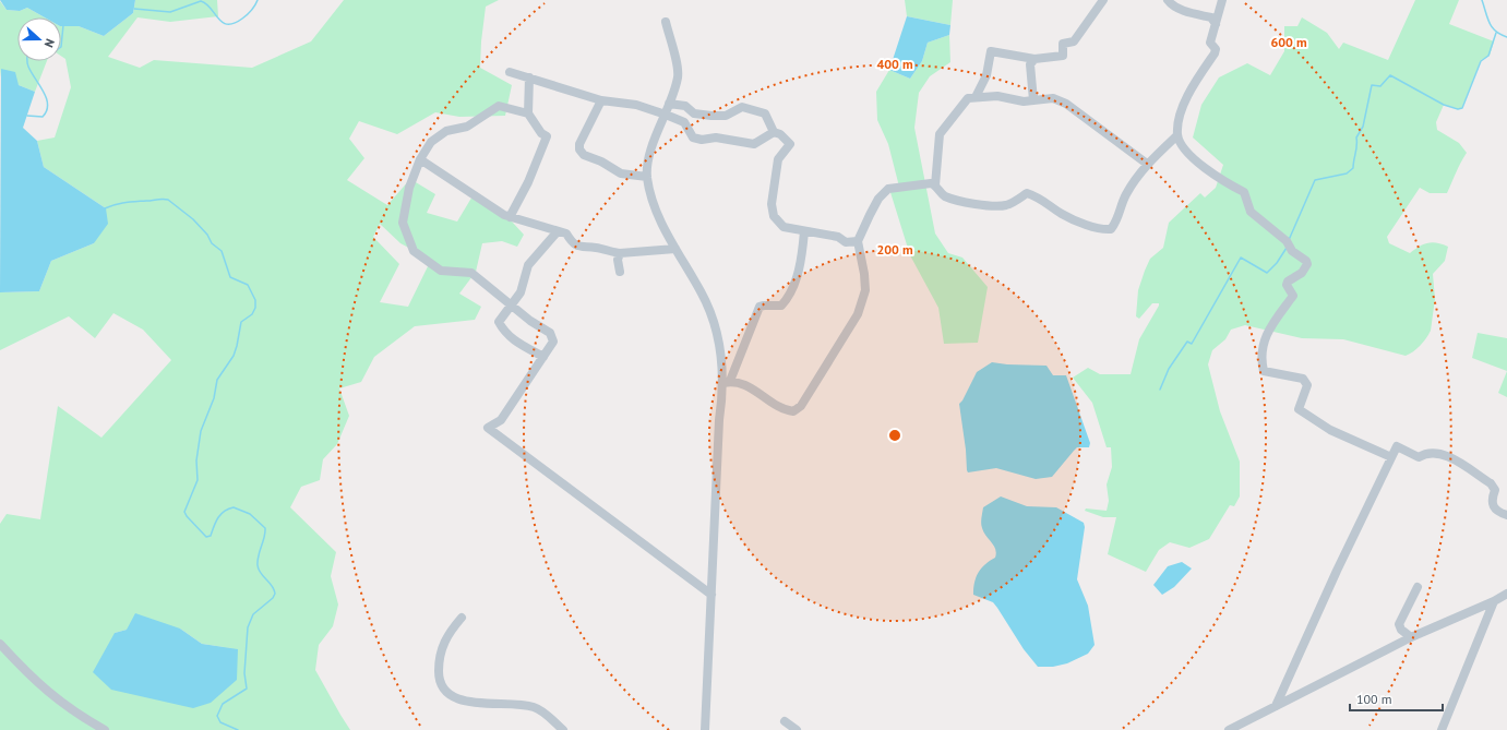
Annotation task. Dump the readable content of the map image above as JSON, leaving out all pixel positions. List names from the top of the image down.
{
  "scale_bar": "100 m",
  "north": "right",
  "rings": ["600 m", "400 m", "200 m"]
}
